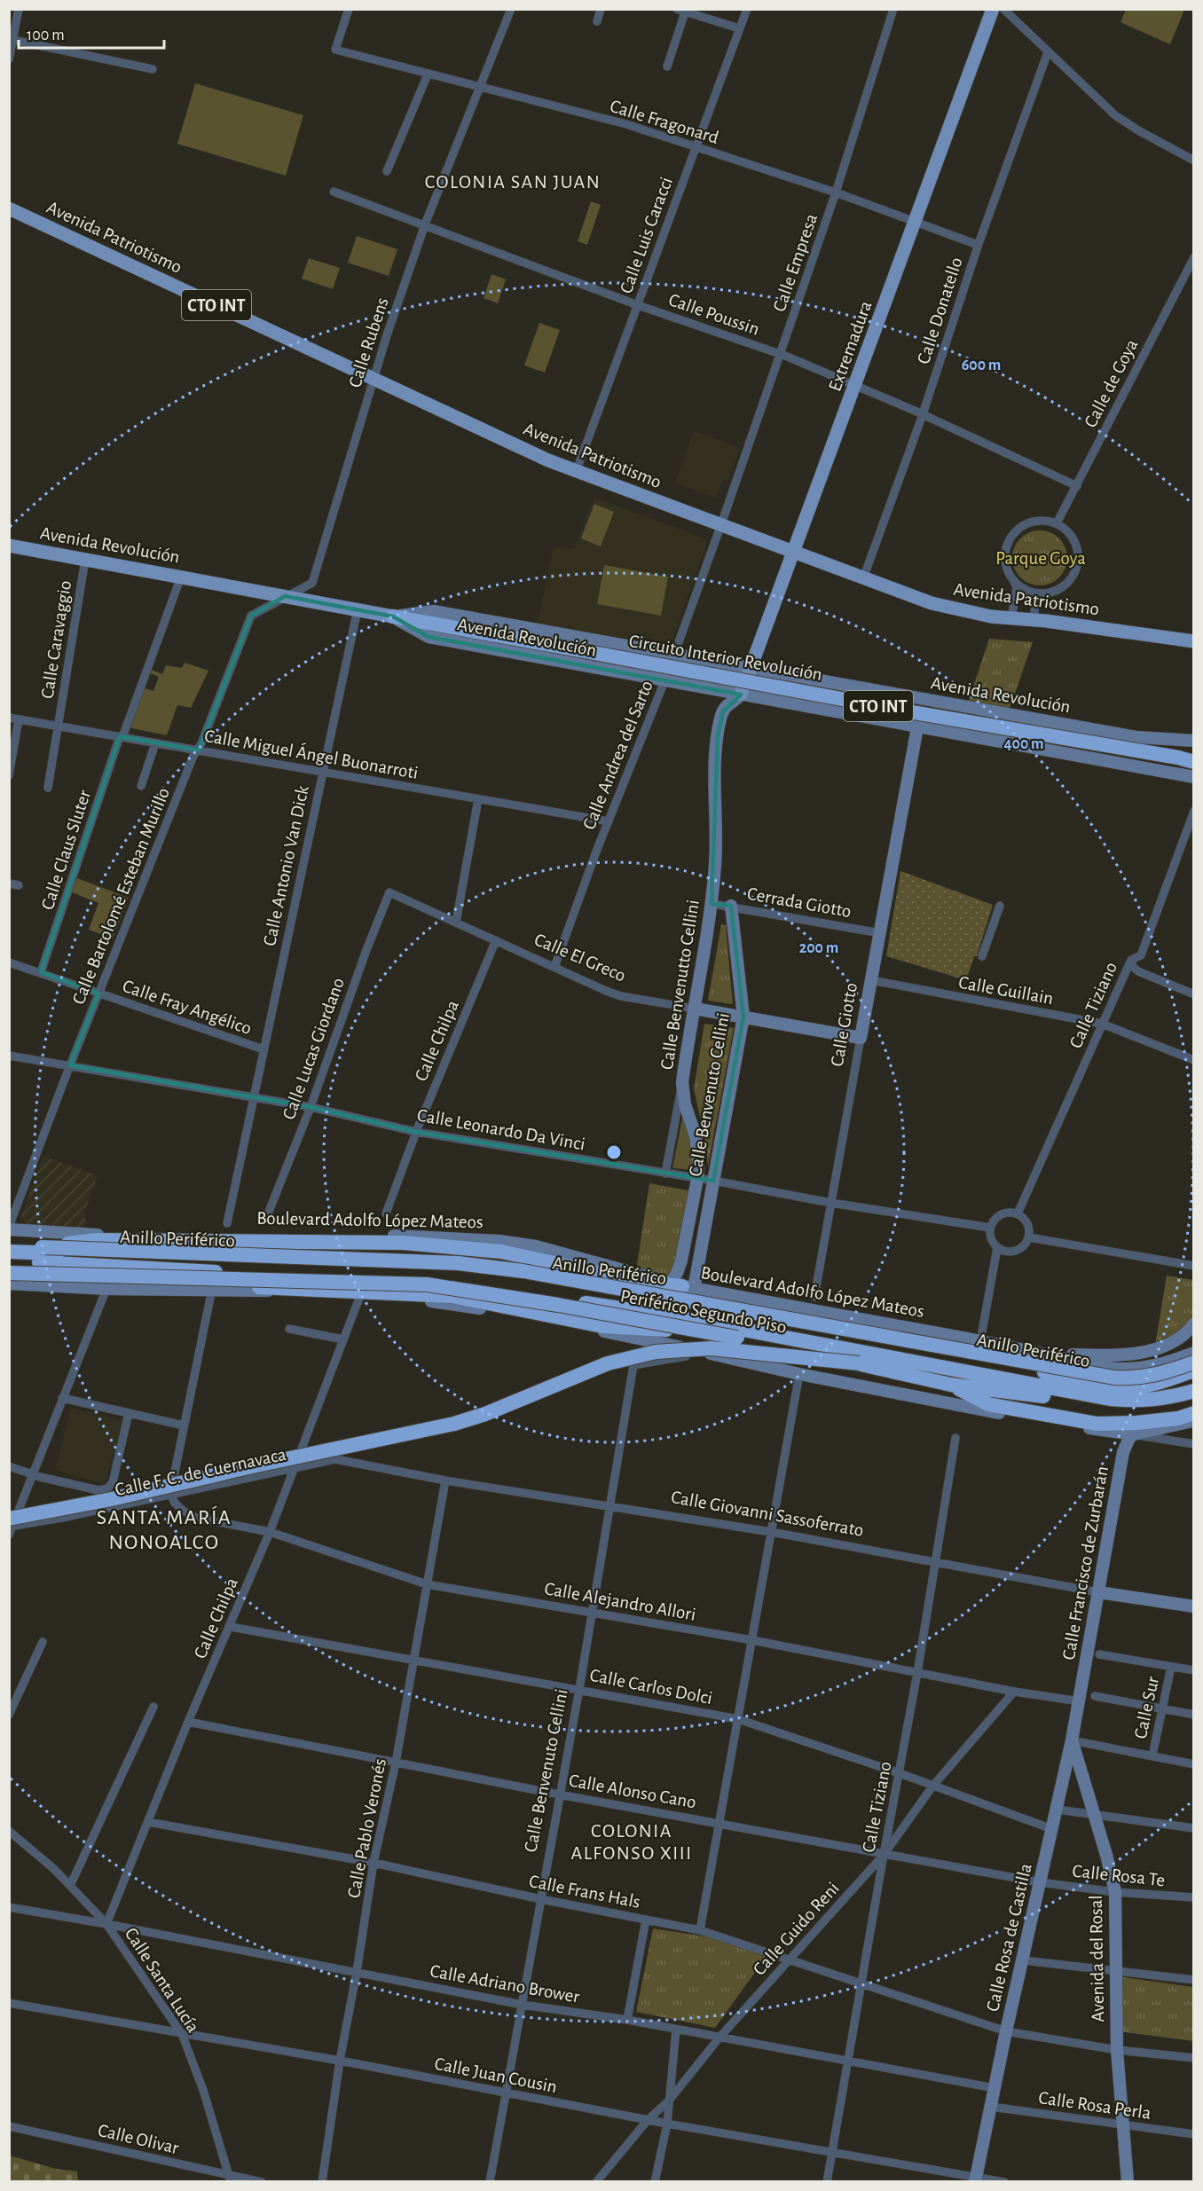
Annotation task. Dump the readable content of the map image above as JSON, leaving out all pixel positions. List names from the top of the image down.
{
  "streets": {
    "highway": [
      "CTO INT",
      "Circuito Interior Revolución",
      "Anillo Periférico",
      "Periférico Segundo Piso"
    ],
    "main road": [
      "Avenida Patriotismo",
      "Extremadura",
      "Avenida Revolución",
      "Calle El Greco",
      "Calle Benvenutto Cellini",
      "Calle Giotto",
      "Calle Benvenuto Cellini",
      "Boulevard Adolfo López Mateos",
      "Calle Giovanni Sassoferrato",
      "Calle Francisco de Zurbarán",
      "Calle Rosa de Castilla",
      "Avenida del Rosal"
    ],
    "street": [
      "Calle Fragonard",
      "Calle Luis Caracci",
      "Calle Empresa",
      "Calle Donatello",
      "Calle Poussin",
      "Calle Rubens",
      "Calle de Goya",
      "Calle Caravaggio",
      "Calle Miguel Ángel Buonarroti",
      "Calle Andrea del Sarto",
      "Calle Claus Sluter",
      "Calle Antonio Van Dick",
      "Calle Bartolomé Esteban Murillo",
      "Cerrada Giotto",
      "Calle Guillain",
      "Calle Tiziano",
      "Calle Fray Angélico",
      "Calle Chilpa",
      "Calle Lucas Giordano",
      "Calle Leonardo Da Vinci",
      "Calle F. C. de Cuernavaca",
      "Calle Alejandro Allori",
      "Calle Carlos Dolci",
      "Calle Sur",
      "Calle Alonso Cano",
      "Calle Pablo Veronés",
      "Calle Rosa Te",
      "Calle Frans Hals",
      "Calle Guido Reni",
      "Calle Santa Lucía",
      "Calle Adriano Brower",
      "Calle Juan Cousin",
      "Calle Rosa Perla",
      "Calle Olivar"
    ]
  },
  "crossings": [
    ["Calle Fragonard", "Calle Luis Caracci"],
    ["Calle Fragonard", "Calle Empresa"],
    ["Calle Fragonard", "Calle Donatello"],
    ["Calle Fragonard", "Calle Rubens"],
    ["Calle Fragonard", "Extremadura"],
    ["Calle Luis Caracci", "Avenida Patriotismo"],
    ["Calle Luis Caracci", "Calle Poussin"],
    ["Avenida Patriotismo", "Calle Empresa"],
    ["Avenida Patriotismo", "Calle Donatello"],
    ["Avenida Patriotismo", "Calle Rubens"],
    ["Avenida Patriotismo", "Extremadura"],
    ["Avenida Patriotismo", "Calle Andrea del Sarto"],
    ["Calle Empresa", "Calle Poussin"],
    ["Calle Empresa", "Calle Andrea del Sarto"],
    ["CTO INT", "Circuito Interior Revolución"],
    ["Calle Donatello", "Calle Poussin"],
    ["Calle Poussin", "Calle Rubens"],
    ["Calle Poussin", "Extremadura"],
    ["Calle Poussin", "Calle de Goya"],
    ["Calle Rubens", "Avenida Revolución"],
    ["Calle Rubens", "Calle Bartolomé Esteban Murillo"],
    ["Extremadura", "Avenida Revolución"],
    ["Extremadura", "Calle Benvenutto Cellini"],
    ["Avenida Revolución", "Calle Caravaggio"],
    ["Avenida Revolución", "Circuito Interior Revolución"],
    ["Avenida Revolución", "Calle Andrea del Sarto"],
    ["Avenida Revolución", "Calle Claus Sluter"],
    ["Avenida Revolución", "Calle Antonio Van Dick"],
    ["Avenida Revolución", "Calle Bartolomé Esteban Murillo"],
    ["Avenida Revolución", "Calle Benvenutto Cellini"],
    ["Avenida Revolución", "Calle Giotto"],
    ["Calle Caravaggio", "Calle Miguel Ángel Buonarroti"],
    ["Calle Miguel Ángel Buonarroti", "Calle Andrea del Sarto"],
    ["Calle Miguel Ángel Buonarroti", "Calle Claus Sluter"],
    ["Calle Miguel Ángel Buonarroti", "Calle Antonio Van Dick"],
    ["Calle Miguel Ángel Buonarroti", "Calle Bartolomé Esteban Murillo"],
    ["Calle Andrea del Sarto", "Calle El Greco"],
    ["Calle Claus Sluter", "Calle Fray Angélico"],
    ["Calle Antonio Van Dick", "Calle Fray Angélico"],
    ["Calle Antonio Van Dick", "Calle Leonardo Da Vinci"],
    ["Calle Bartolomé Esteban Murillo", "Calle Fray Angélico"],
    ["Calle Bartolomé Esteban Murillo", "Calle Leonardo Da Vinci"],
    ["Calle Bartolomé Esteban Murillo", "Boulevard Adolfo López Mateos"],
    ["Cerrada Giotto", "Calle Benvenutto Cellini"],
    ["Cerrada Giotto", "Calle Giotto"],
    ["Cerrada Giotto", "Calle Benvenuto Cellini"],
    ["Calle El Greco", "Calle Benvenutto Cellini"],
    ["Calle El Greco", "Calle Giotto"],
    ["Calle El Greco", "Calle Chilpa"],
    ["Calle El Greco", "Calle Lucas Giordano"],
    ["Calle El Greco", "Calle Benvenuto Cellini"],
    ["Calle Benvenutto Cellini", "Calle Benvenuto Cellini"],
    ["Calle Benvenutto Cellini", "Calle Leonardo Da Vinci"],
    ["Calle Benvenutto Cellini", "Boulevard Adolfo López Mateos"],
    ["Calle Benvenutto Cellini", "Anillo Periférico"],
    ["Calle Guillain", "Calle Tiziano"],
    ["Calle Guillain", "Calle Giotto"],
    ["Calle Tiziano", "Calle Leonardo Da Vinci"],
    ["Calle Tiziano", "Calle Giovanni Sassoferrato"],
    ["Calle Tiziano", "Calle Alejandro Allori"],
    ["Calle Tiziano", "Calle Carlos Dolci"],
    ["Calle Tiziano", "Calle Alonso Cano"],
    ["Calle Tiziano", "Calle Frans Hals"],
    ["Calle Tiziano", "Calle Guido Reni"],
    ["Calle Tiziano", "Calle Adriano Brower"],
    ["Calle Tiziano", "Calle Juan Cousin"],
    ["Calle Giotto", "Calle Leonardo Da Vinci"],
    ["Calle Chilpa", "Calle Leonardo Da Vinci"],
    ["Calle Chilpa", "Calle F. C. de Cuernavaca"],
    ["Calle Chilpa", "Calle Alejandro Allori"],
    ["Calle Chilpa", "Calle Carlos Dolci"],
    ["Calle Chilpa", "Calle Alonso Cano"],
    ["Calle Chilpa", "Calle Frans Hals"],
    ["Calle Chilpa", "Calle Santa Lucía"],
    ["Calle Chilpa", "Calle Adriano Brower"],
    ["Calle Lucas Giordano", "Calle Leonardo Da Vinci"],
    ["Calle Benvenuto Cellini", "Calle Leonardo Da Vinci"],
    ["Calle Benvenuto Cellini", "Boulevard Adolfo López Mateos"],
    ["Calle Benvenuto Cellini", "Anillo Periférico"],
    ["Calle Benvenuto Cellini", "Calle Giovanni Sassoferrato"],
    ["Calle Benvenuto Cellini", "Calle Alejandro Allori"],
    ["Calle Benvenuto Cellini", "Calle Carlos Dolci"],
    ["Calle Benvenuto Cellini", "Calle Alonso Cano"],
    ["Calle Benvenuto Cellini", "Calle Frans Hals"],
    ["Calle Benvenuto Cellini", "Calle Adriano Brower"],
    ["Calle Benvenuto Cellini", "Calle Juan Cousin"],
    ["Boulevard Adolfo López Mateos", "Anillo Periférico"],
    ["Calle F. C. de Cuernavaca", "Calle Giovanni Sassoferrato"],
    ["Calle F. C. de Cuernavaca", "Calle Alejandro Allori"],
    ["Calle Giovanni Sassoferrato", "Calle Francisco de Zurbarán"],
    ["Calle Giovanni Sassoferrato", "Calle Pablo Veronés"],
    ["Calle Francisco de Zurbarán", "Calle Alejandro Allori"],
    ["Calle Francisco de Zurbarán", "Calle Rosa de Castilla"],
    ["Calle Alejandro Allori", "Calle Pablo Veronés"],
    ["Calle Alejandro Allori", "Calle Guido Reni"],
    ["Calle Alejandro Allori", "Calle Rosa de Castilla"],
    ["Calle Carlos Dolci", "Calle Pablo Veronés"],
    ["Calle Carlos Dolci", "Calle Guido Reni"],
    ["Calle Carlos Dolci", "Calle Rosa de Castilla"],
    ["Calle Alonso Cano", "Calle Pablo Veronés"],
    ["Calle Alonso Cano", "Calle Rosa Te"],
    ["Calle Alonso Cano", "Calle Guido Reni"],
    ["Calle Alonso Cano", "Calle Rosa de Castilla"],
    ["Calle Pablo Veronés", "Calle Frans Hals"],
    ["Calle Pablo Veronés", "Calle Adriano Brower"],
    ["Calle Pablo Veronés", "Calle Juan Cousin"],
    ["Calle Rosa Te", "Calle Rosa de Castilla"],
    ["Calle Rosa Te", "Avenida del Rosal"],
    ["Calle Frans Hals", "Calle Guido Reni"],
    ["Calle Frans Hals", "Calle Rosa de Castilla"],
    ["Calle Frans Hals", "Avenida del Rosal"],
    ["Calle Guido Reni", "Calle Adriano Brower"],
    ["Calle Guido Reni", "Calle Juan Cousin"],
    ["Calle Rosa de Castilla", "Avenida del Rosal"],
    ["Calle Rosa de Castilla", "Calle Adriano Brower"],
    ["Calle Rosa de Castilla", "Calle Juan Cousin"],
    ["Calle Rosa de Castilla", "Calle Rosa Perla"],
    ["Avenida del Rosal", "Calle Rosa Perla"],
    ["Calle Santa Lucía", "Calle Adriano Brower"],
    ["Calle Santa Lucía", "Calle Juan Cousin"],
    ["Calle Santa Lucía", "Calle Olivar"]
  ],
  "districts": ["COLONIA SAN JUAN", "SANTA MARÍA NONOALCO", "COLONIA ALFONSO XIII"],
  "parks": ["Parque Goya"],
  "scale_bar": "100 m",
  "rings": ["600 m", "400 m", "200 m"]
}
